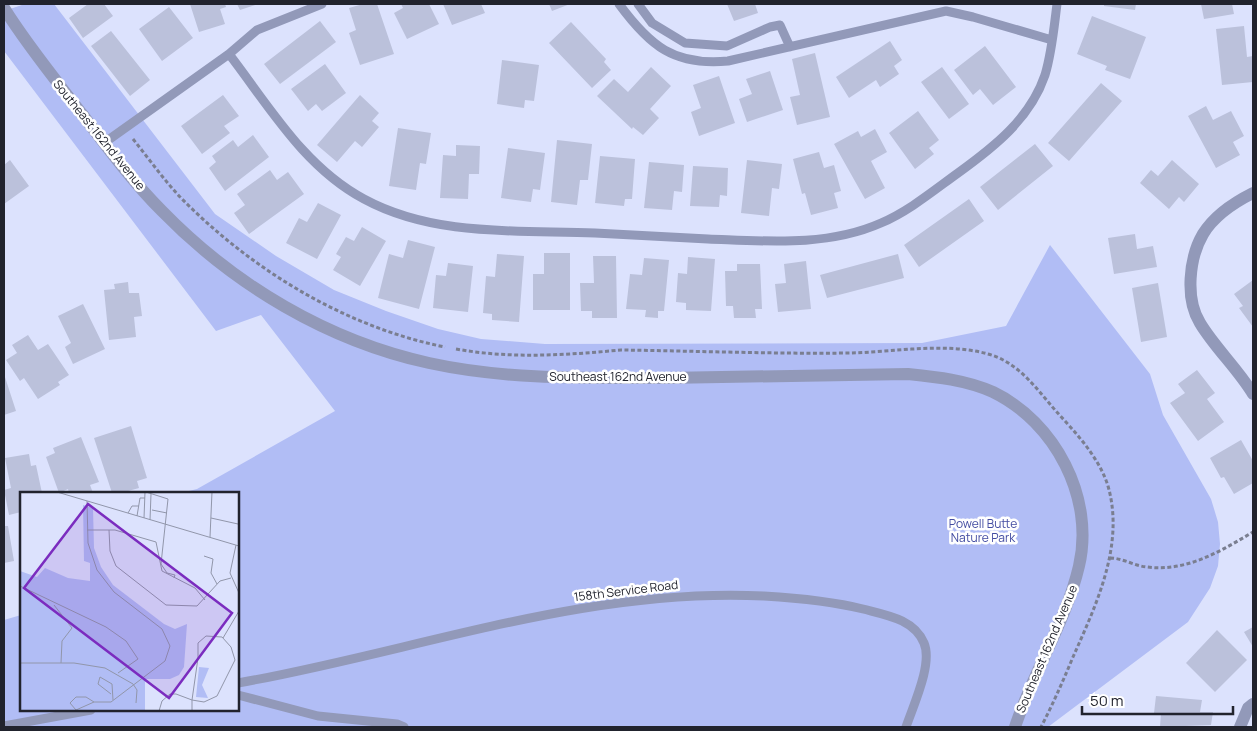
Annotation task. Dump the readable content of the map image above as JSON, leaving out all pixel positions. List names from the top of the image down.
{
  "streets": {
    "street": ["Southeast 162nd Avenue"],
    "lane": ["158th Service Road"]
  },
  "parks": ["Powell Butte Nature Park"],
  "scale_bar": "50 m"
}
